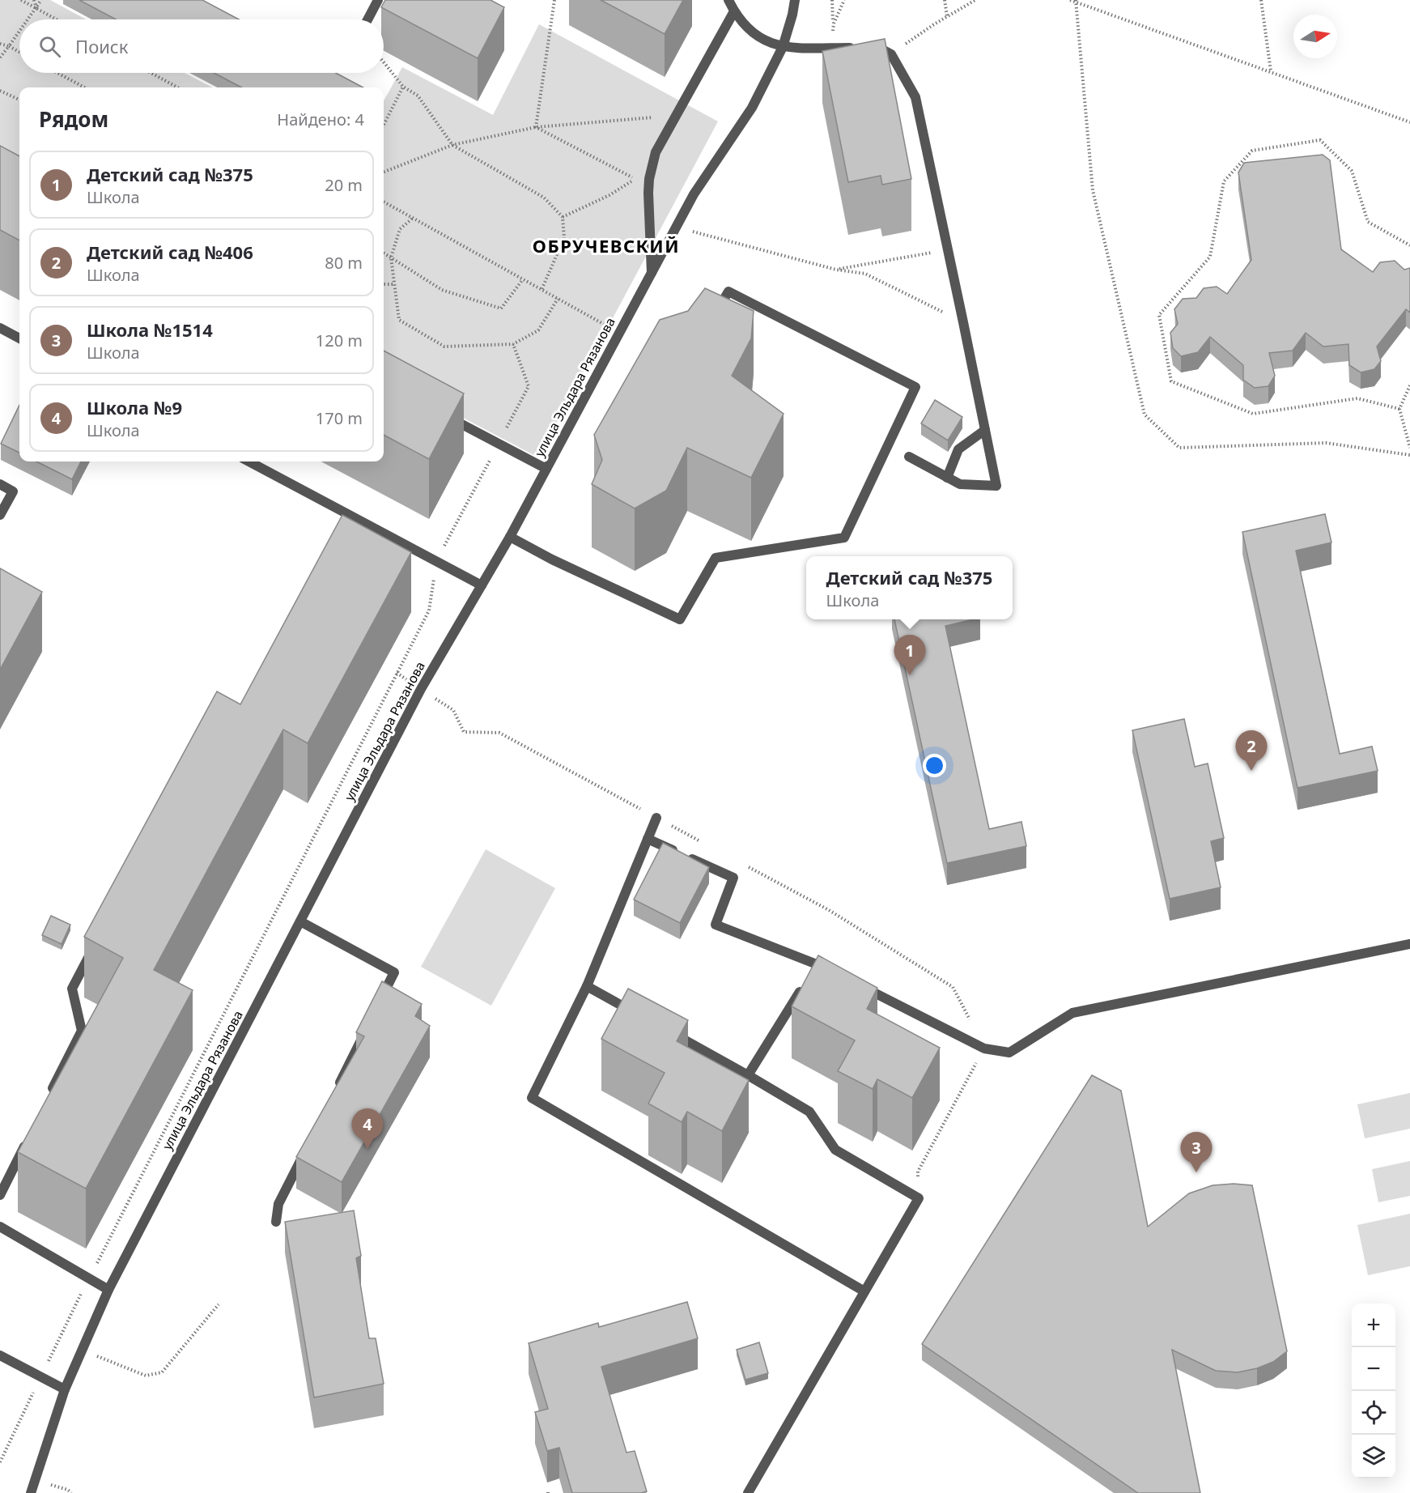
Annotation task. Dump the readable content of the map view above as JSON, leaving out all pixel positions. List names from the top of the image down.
{
  "streets": {
    "street": ["улица Эльдара Рязанова"]
  },
  "districts": ["ОБРУЧЕВСКИЙ"],
  "north": "right",
  "page": {
    "search": "Поиск",
    "heading": ["Рядом", "Найдено: 4"],
    "list": [
      {
        "mark": "1",
        "name": "Детский сад №375",
        "note": "Школа",
        "value": "20 m"
      },
      {
        "mark": "2",
        "name": "Детский сад №406",
        "note": "Школа",
        "value": "80 m"
      },
      {
        "mark": "3",
        "name": "Школа №1514",
        "note": "Школа",
        "value": "120 m"
      },
      {
        "mark": "4",
        "name": "Школа №9",
        "note": "Школа",
        "value": "170 m"
      }
    ],
    "popup": ["Детский сад №375", "Школа"],
    "pins": [
      "1",
      "2",
      "4",
      "3"
    ],
    "map_buttons": ["+", "−"]
  }
}
